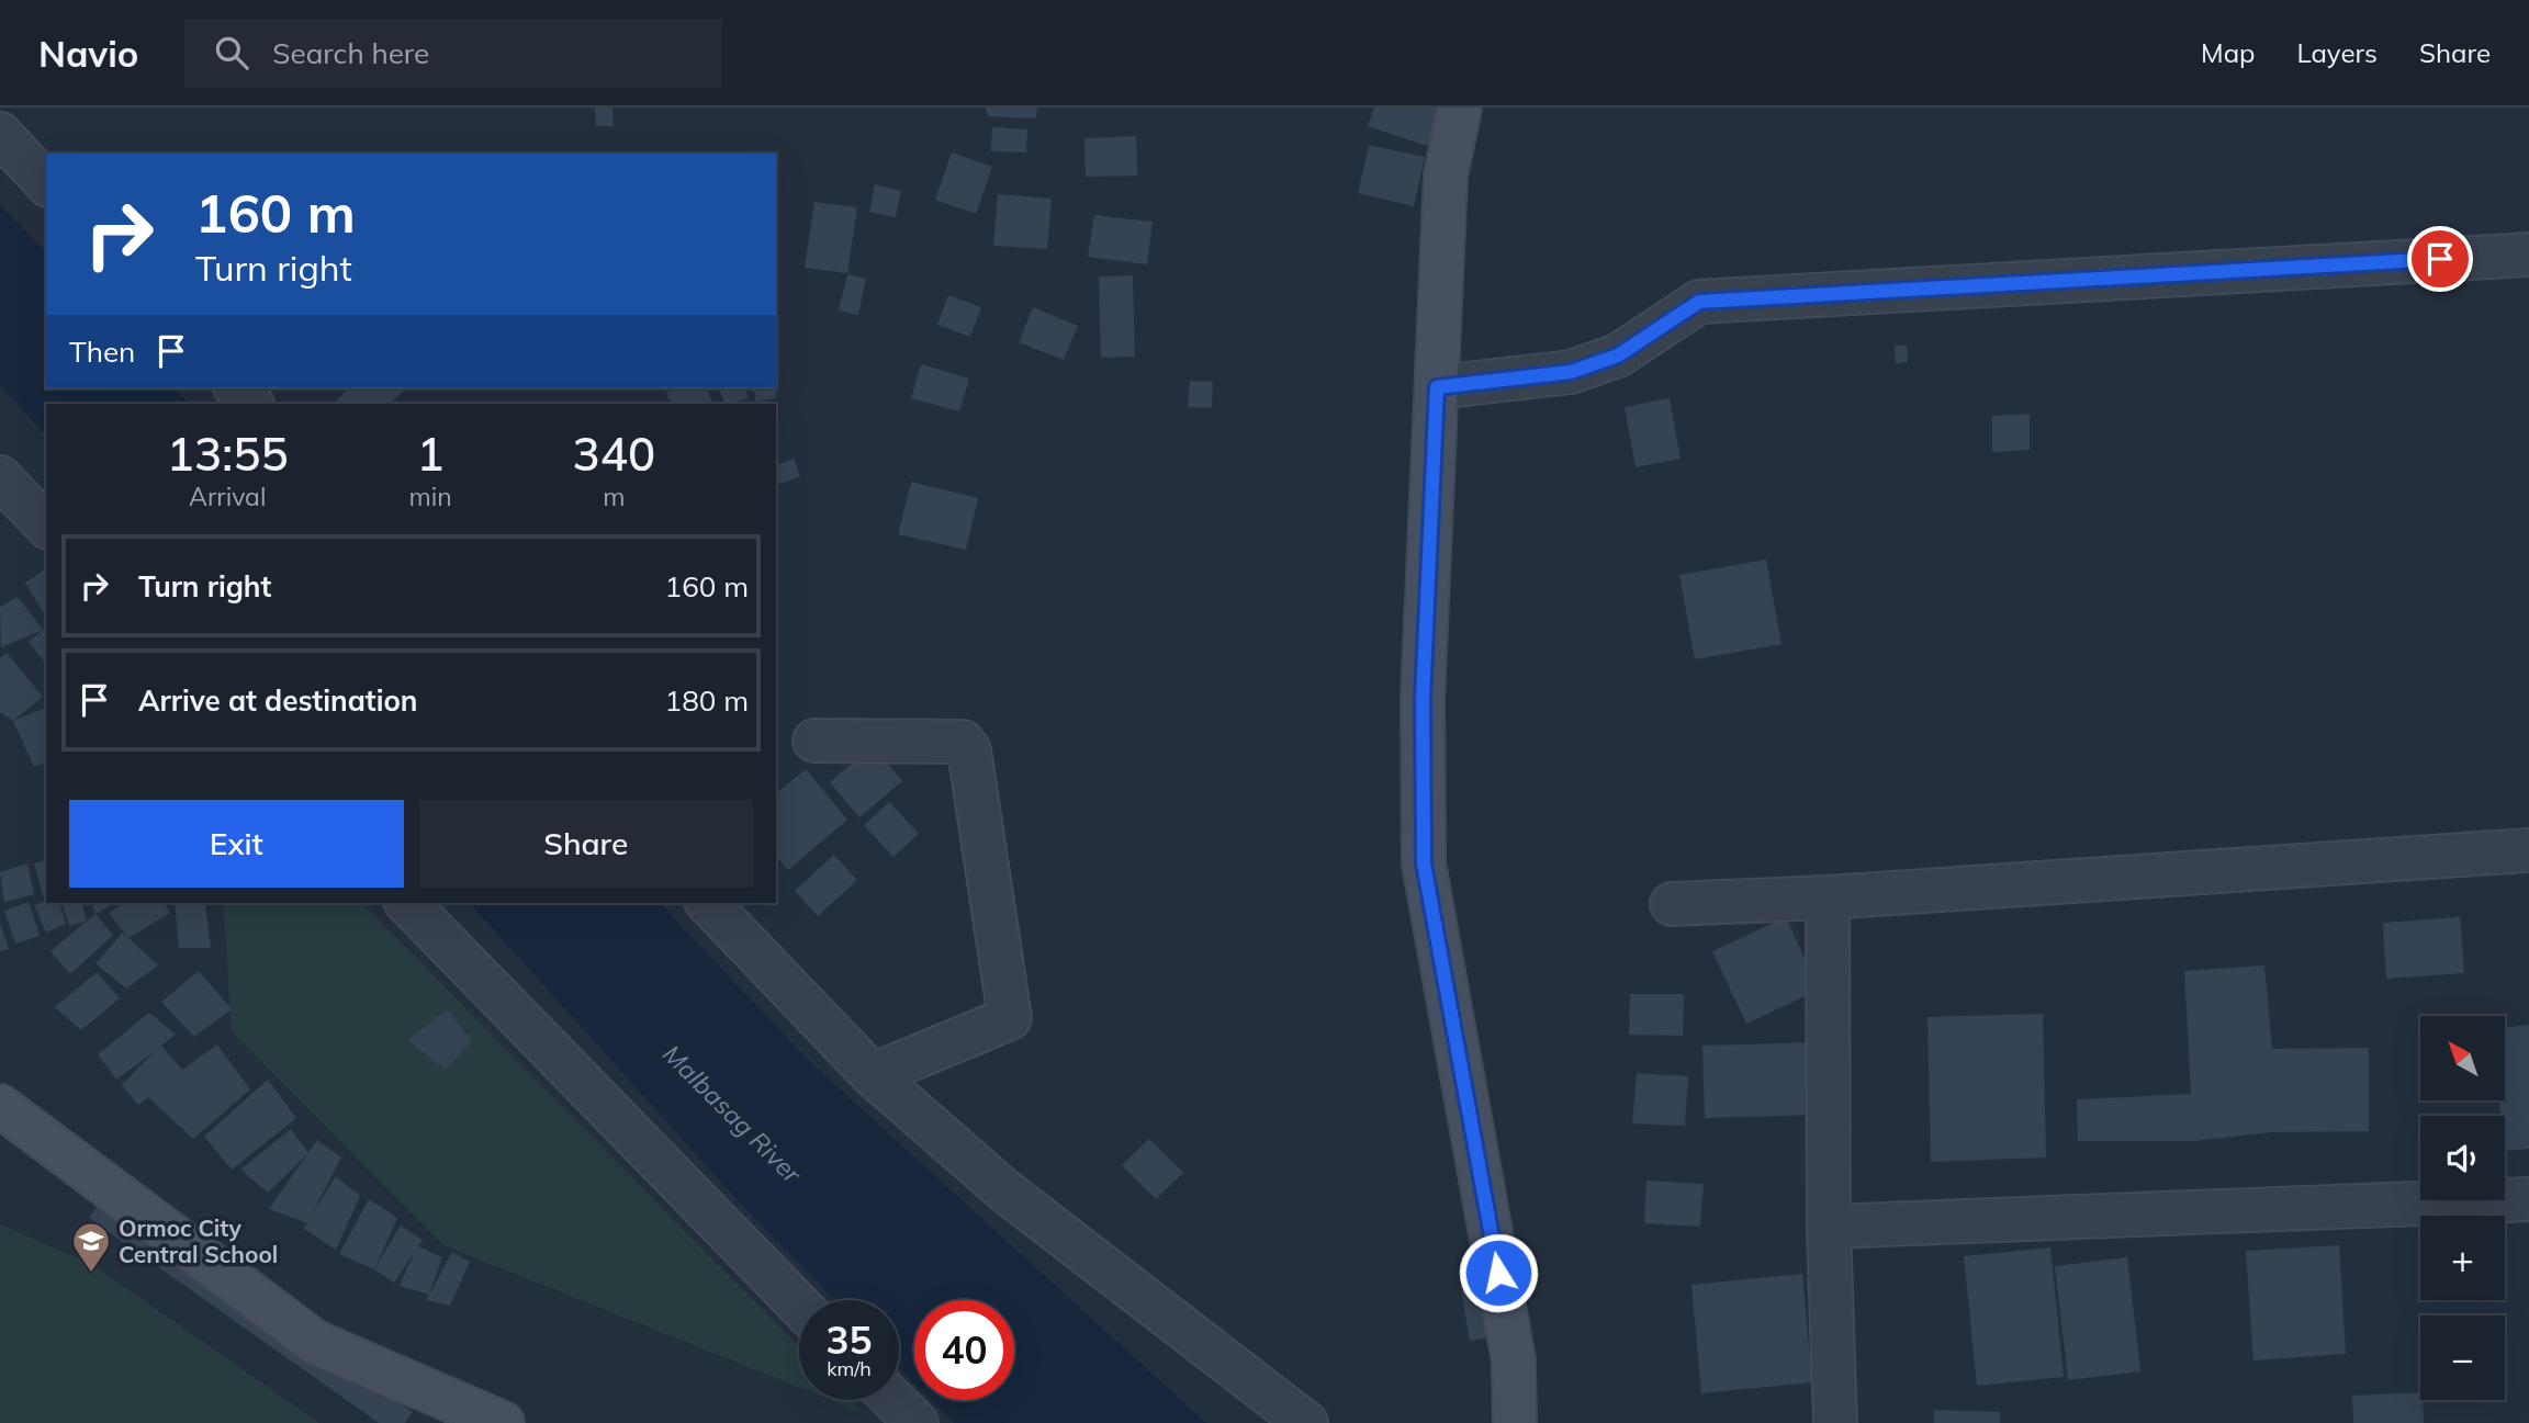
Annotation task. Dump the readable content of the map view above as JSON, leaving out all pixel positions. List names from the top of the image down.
{
  "water": ["Malbasag River"],
  "places": {
    "school or university": ["Ormoc City Central School"]
  },
  "north": "top left",
  "page": {
    "header": "Navio",
    "search": "Search here",
    "nav": ["Map", "Layers", "Share"],
    "turn": ["160 m", "Turn right"],
    "then": "Then",
    "eta": [
      "13:55",
      "Arrival",
      "1",
      "min",
      "340",
      "m"
    ],
    "list": [
      {
        "name": "Turn right",
        "value": "160 m"
      },
      {
        "name": "Arrive at destination",
        "value": "180 m"
      }
    ],
    "buttons": ["Exit", "Share"],
    "map_buttons": ["+", "−"],
    "speed": "35 km/h",
    "limit": "40"
  }
}
